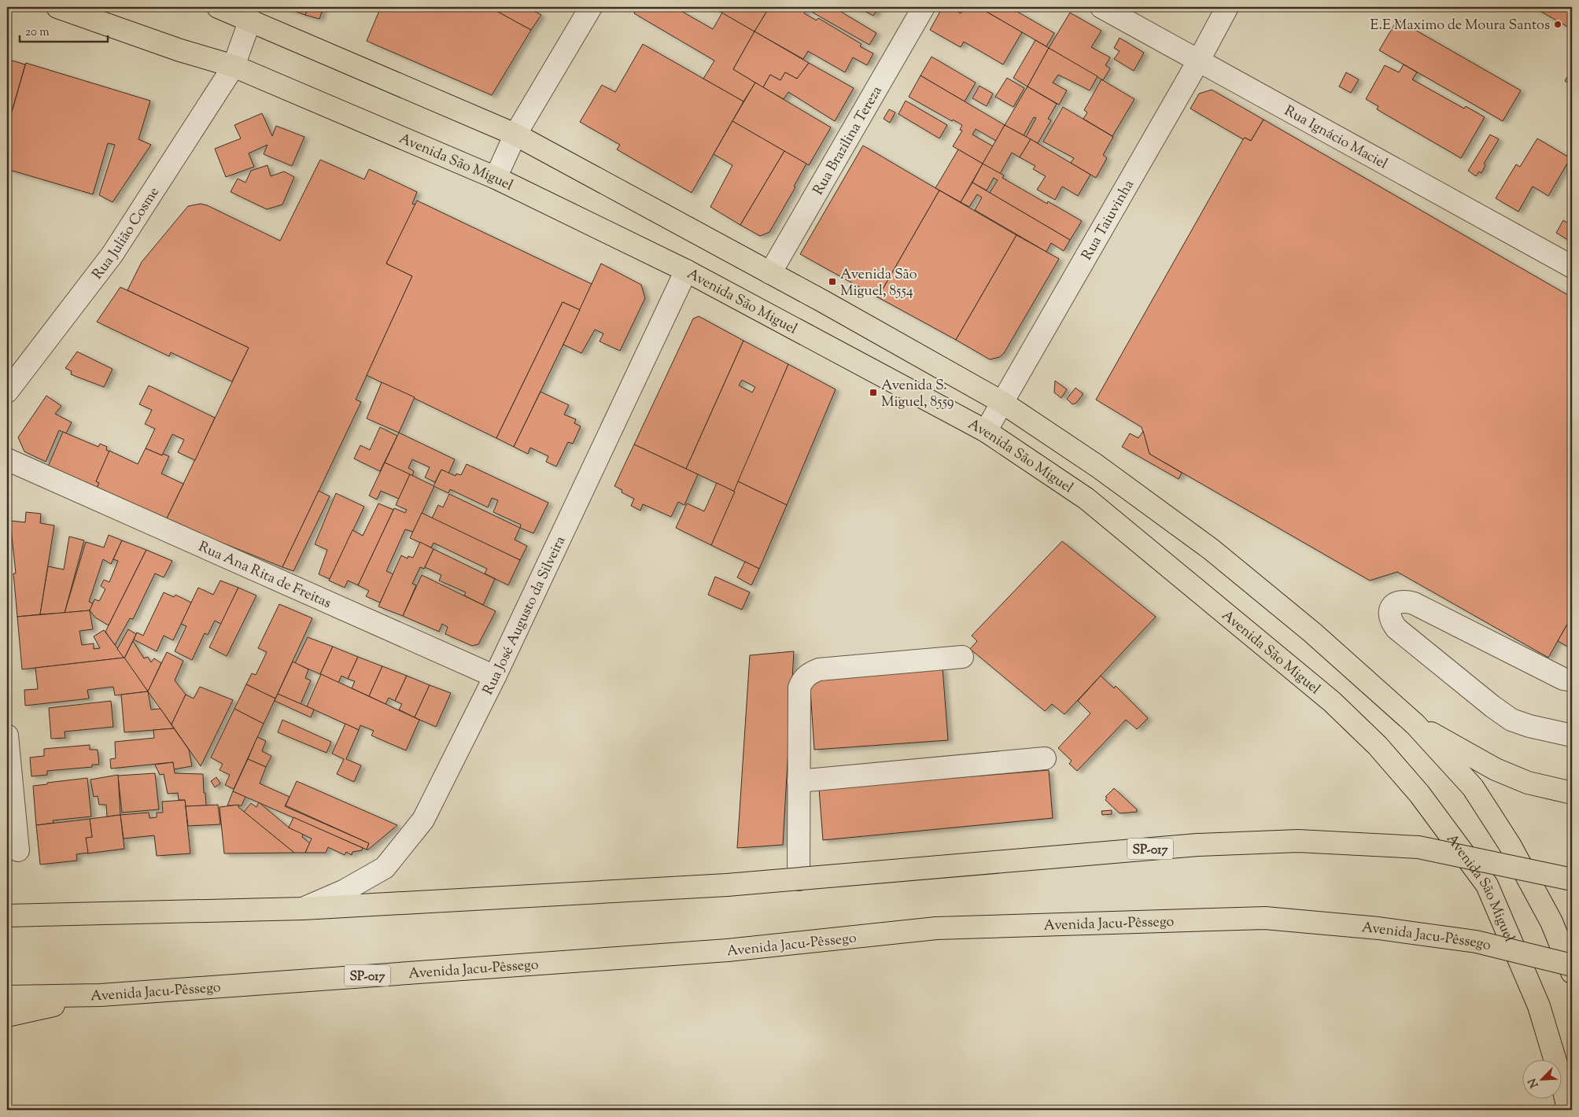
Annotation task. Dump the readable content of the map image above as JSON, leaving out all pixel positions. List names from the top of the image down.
{
  "streets": {
    "main road": ["Avenida São Miguel", "SP-017", "Avenida Jacu-Pêssego"],
    "street": [
      "Rua Ignácio Maciel",
      "Rua Brazilina Tereza",
      "Rua Taiuvinha",
      "Rua Julião Cosme",
      "Rua Ana Rita de Freitas",
      "Rua José Augusto da Silveira"
    ]
  },
  "crossings": [
    ["Rua Ignácio Maciel", "Rua Taiuvinha"],
    ["Avenida São Miguel", "Rua Taiuvinha"],
    ["Avenida São Miguel", "Rua Julião Cosme"],
    ["Avenida São Miguel", "Rua José Augusto da Silveira"],
    ["Rua Ana Rita de Freitas", "Rua José Augusto da Silveira"],
    ["Rua José Augusto da Silveira", "SP-017"]
  ],
  "places": {
    "other": ["E.E Maximo de Moura Santos"],
    "transit": ["Avenida São Miguel, 8554", "Avenida S. Miguel, 8559"]
  },
  "scale_bar": "20 m",
  "north": "bottom left"
}
